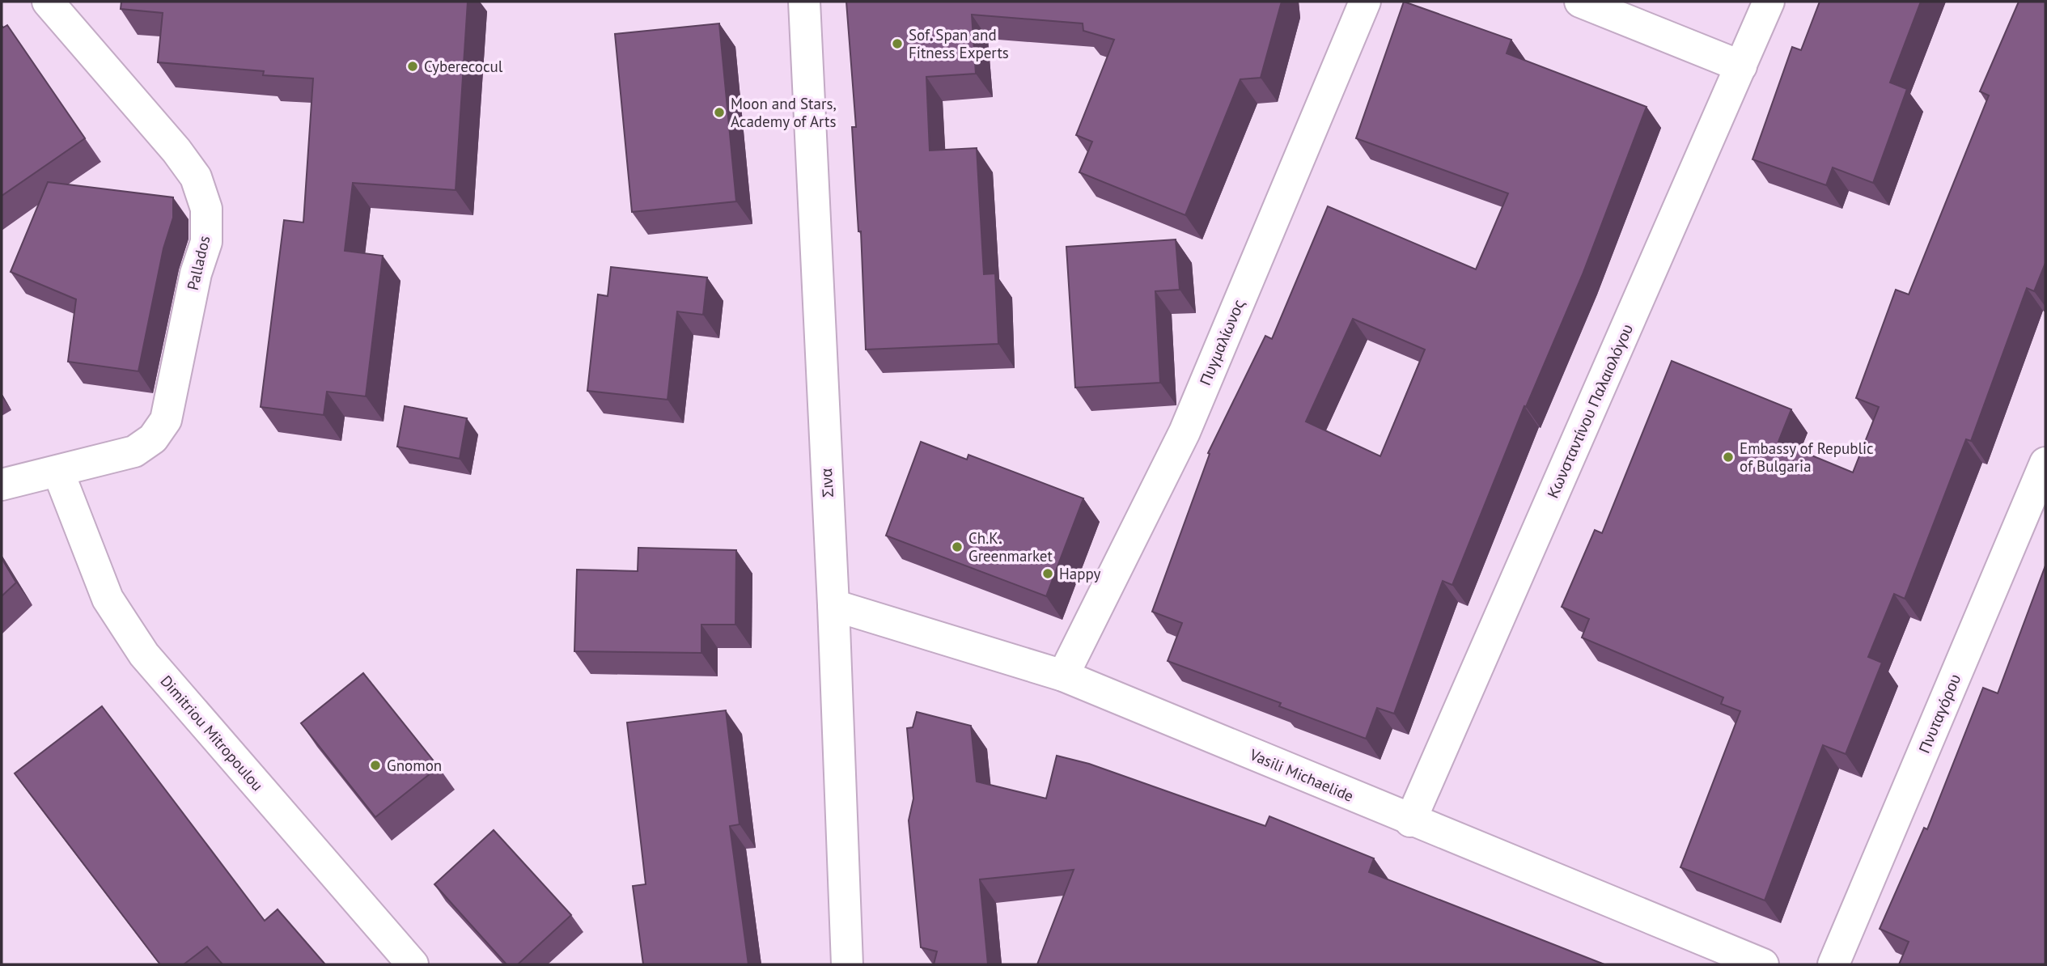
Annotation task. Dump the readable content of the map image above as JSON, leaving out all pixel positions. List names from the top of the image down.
{
  "streets": {
    "street": [
      "Pallados",
      "Πυγμαλίωνος",
      "Κωνσταντίνου Παλαιολόγου",
      "Σινα",
      "Πνυταγόρου",
      "Dimitriou Mitropoulou",
      "Vasili Michaelide"
    ]
  },
  "crossings": [
    ["Pallados", "Dimitriou Mitropoulou"],
    ["Πυγμαλίωνος", "Vasili Michaelide"],
    ["Κωνσταντίνου Παλαιολόγου", "Vasili Michaelide"],
    ["Σινα", "Vasili Michaelide"]
  ],
  "places": [
    "Sof. Span and Fitness Experts",
    "Cyberecocul",
    "Moon and Stars, Academy of Arts",
    "Embassy of Republic of Bulgaria",
    "Ch.K. Greenmarket",
    "Happy",
    "Gnomon"
  ]
}
